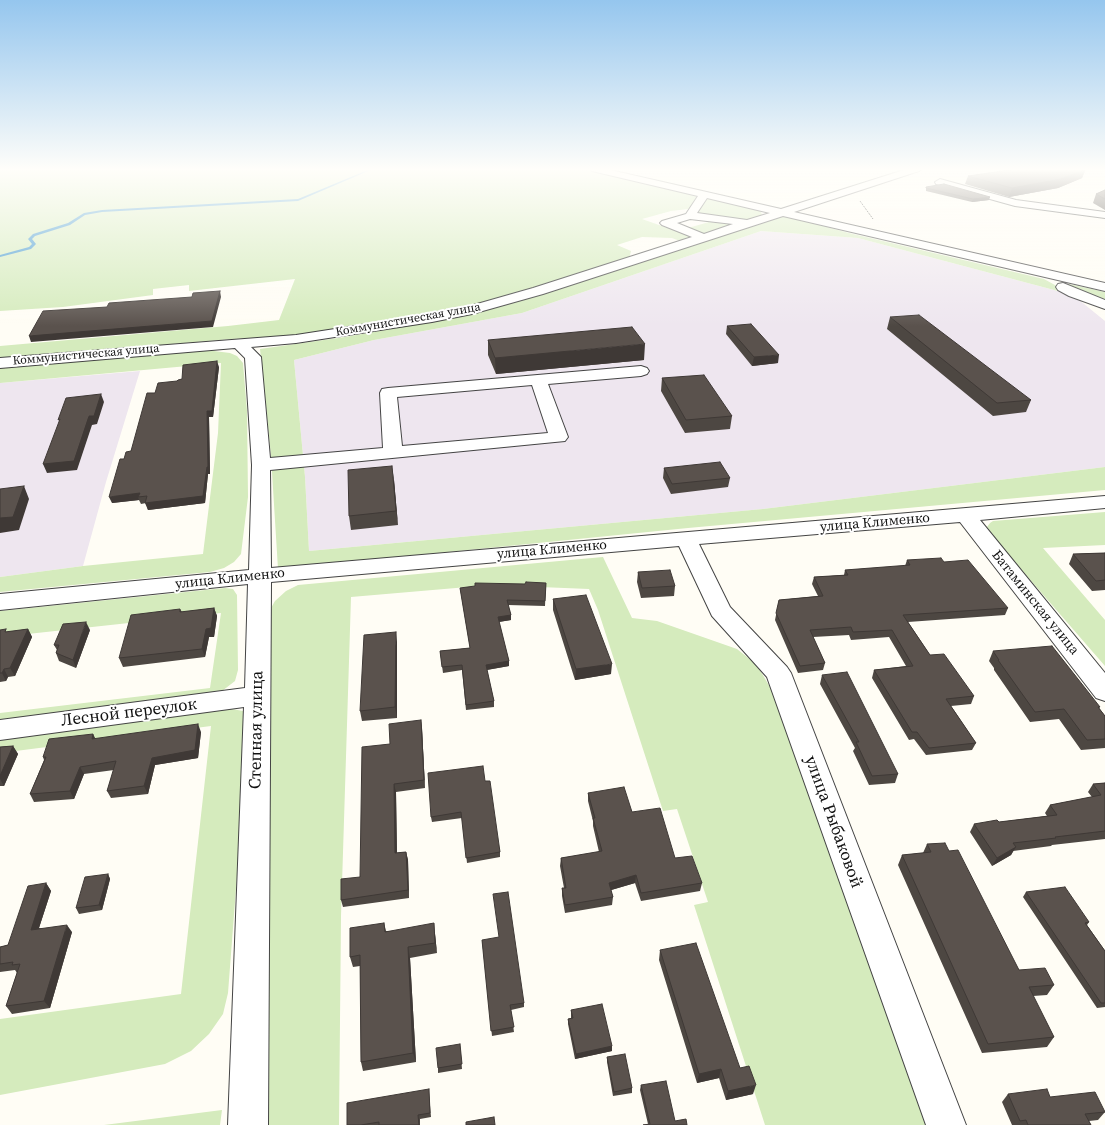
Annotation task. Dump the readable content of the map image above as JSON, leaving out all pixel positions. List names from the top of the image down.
{
  "streets": {
    "street": [
      "Коммунистическая улица",
      "улица Клименко",
      "Батаминская улица",
      "Лесной переулок",
      "Степная улица",
      "улица Рыбаковой"
    ]
  },
  "crossings": [
    ["Коммунистическая улица", "Степная улица"],
    ["улица Клименко", "Батаминская улица"],
    ["улица Клименко", "Степная улица"],
    ["улица Клименко", "улица Рыбаковой"],
    ["Лесной переулок", "Степная улица"]
  ]
}
